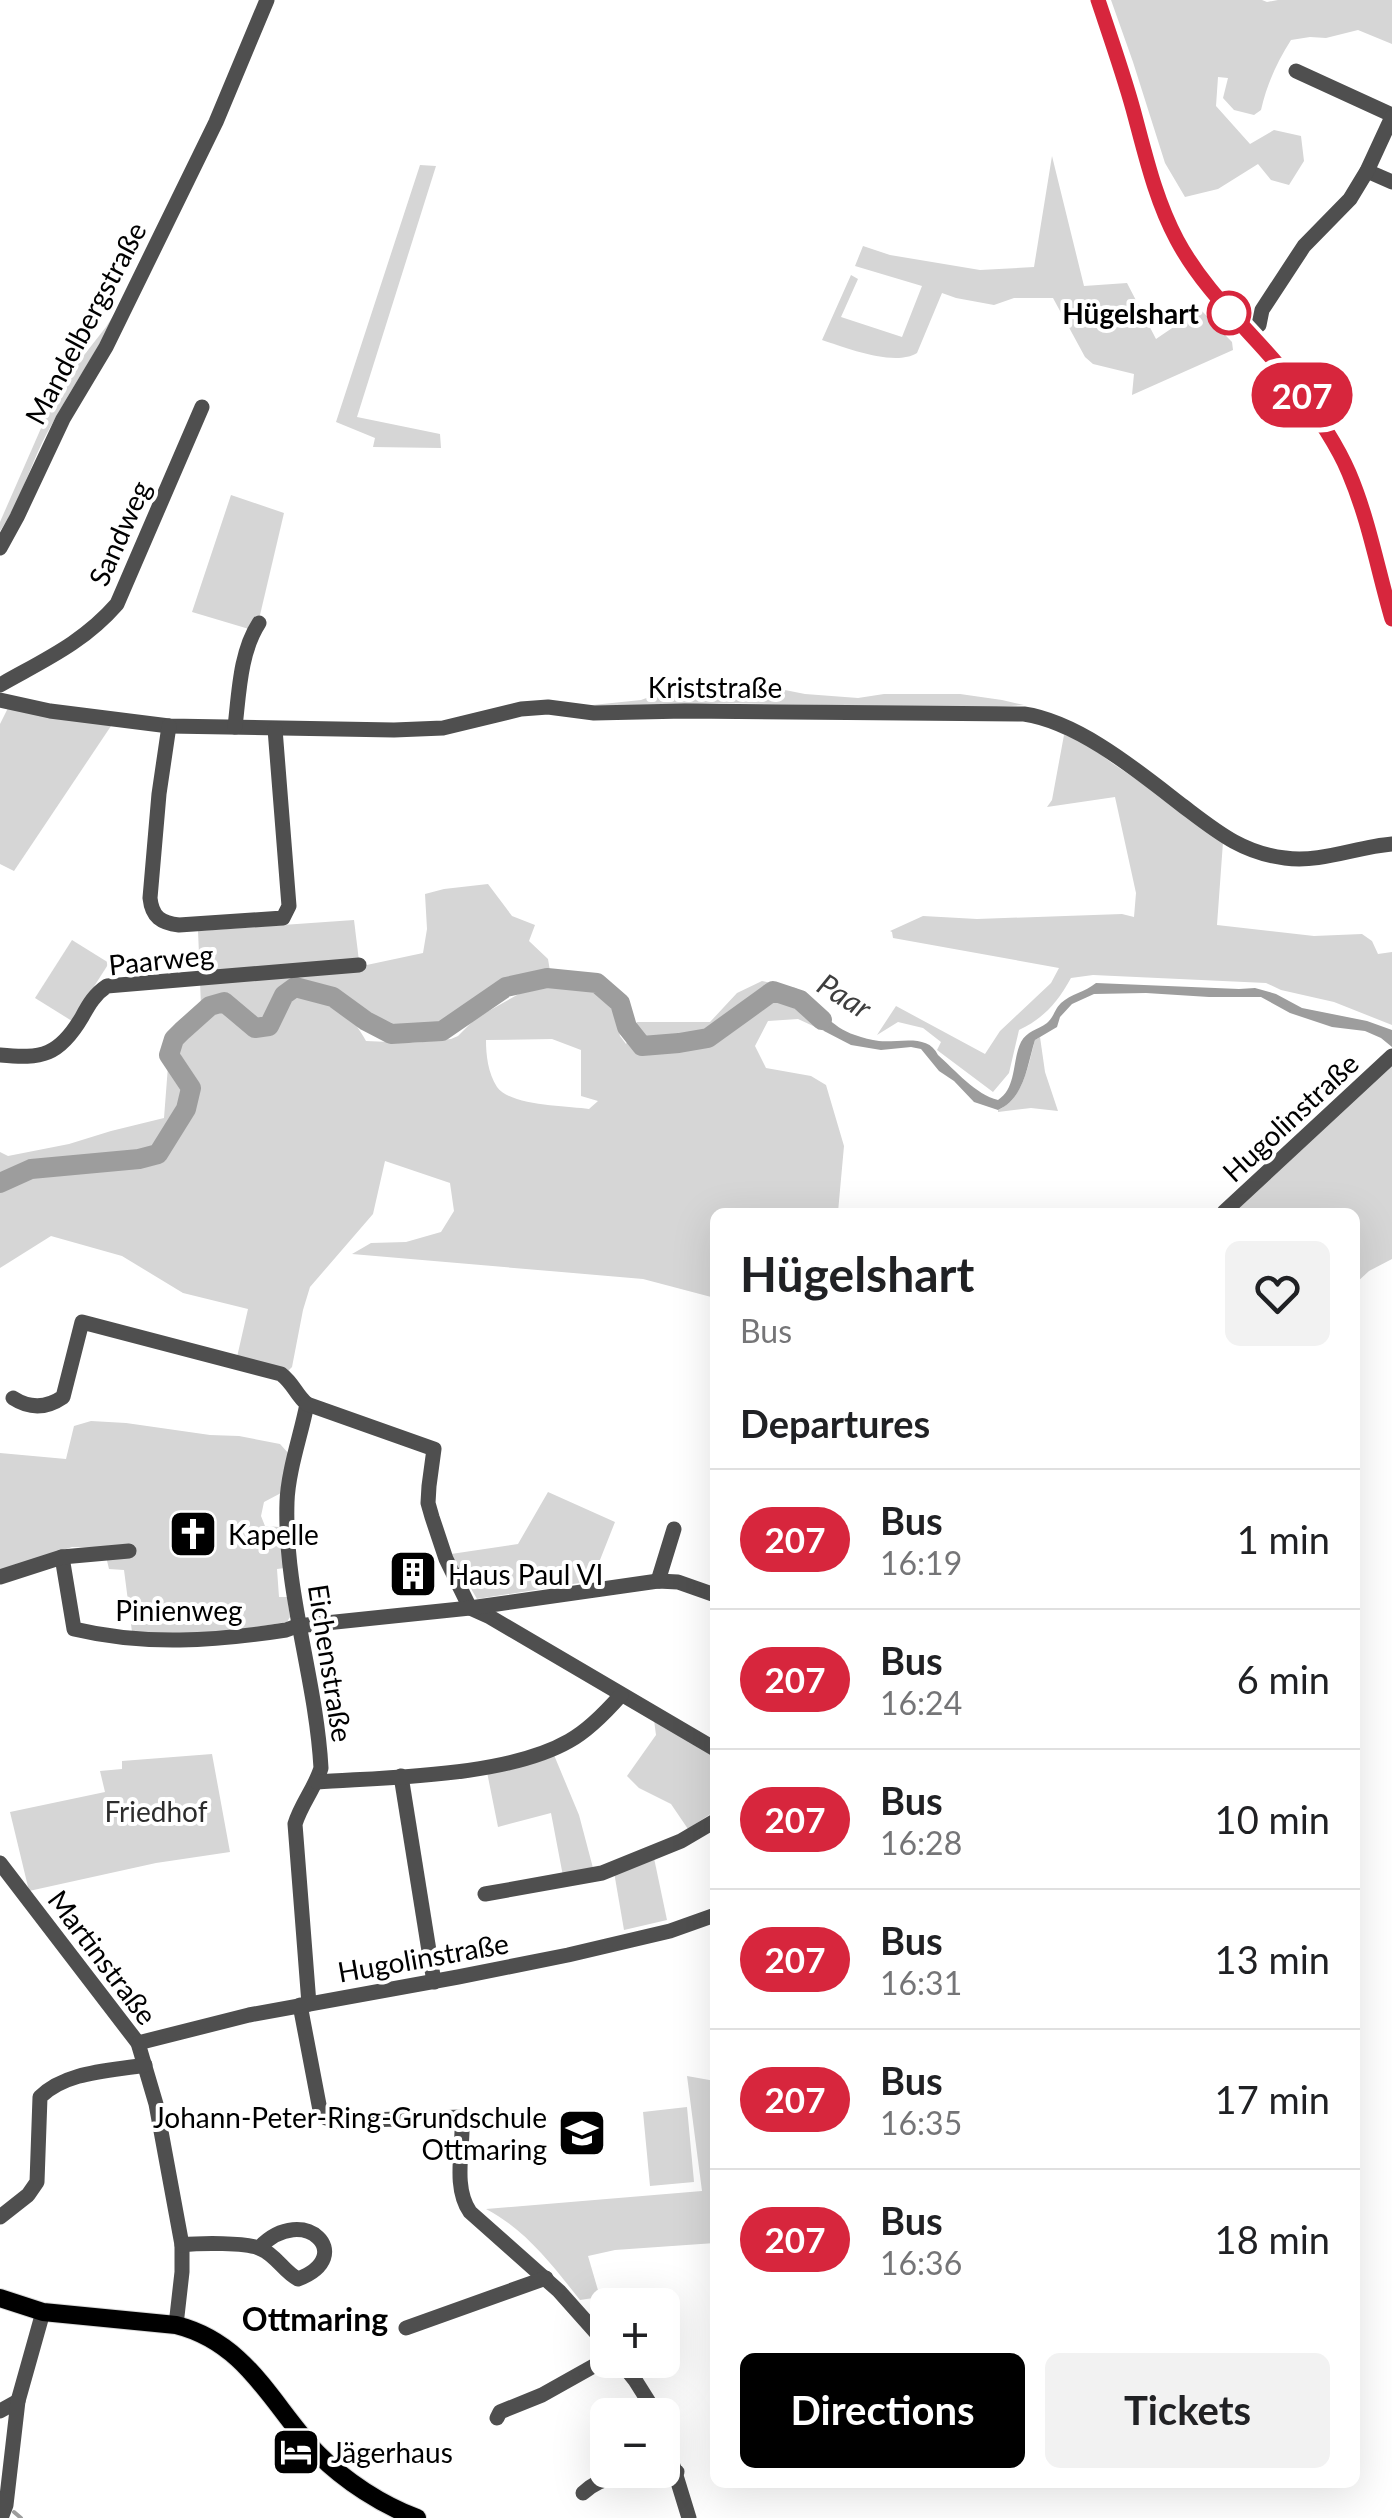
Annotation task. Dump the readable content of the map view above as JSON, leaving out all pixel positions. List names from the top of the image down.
{
  "streets": {
    "street": [
      "Mandelbergstraße",
      "Sandweg",
      "Kriststraße",
      "Paarweg",
      "Hugolinstraße",
      "Pinienweg",
      "Eichenstraße",
      "Martinstraße"
    ]
  },
  "crossings": [
    ["Hugolinstraße", "Eichenstraße"],
    ["Hugolinstraße", "Martinstraße"],
    ["Pinienweg", "Eichenstraße"]
  ],
  "districts": ["Ottmaring"],
  "water": ["Paar"],
  "parks": ["Friedhof"],
  "places": {
    "other": ["Hügelshart"],
    "church": ["Kapelle"],
    "building": ["Haus Paul VI"],
    "school or university": ["Johann-Peter-Ring-Grundschule Ottmaring"],
    "hotel": ["Jägerhaus"]
  },
  "lines": ["bus line 207"],
  "page": {
    "on_map": "207",
    "heading": [
      ["Hügelshart", "Bus"],
      "Departures"
    ],
    "list": [
      {
        "mark": "207",
        "name": "Bus",
        "note": "16:19",
        "value": "1 min"
      },
      {
        "mark": "207",
        "name": "Bus",
        "note": "16:24",
        "value": "6 min"
      },
      {
        "mark": "207",
        "name": "Bus",
        "note": "16:28",
        "value": "10 min"
      },
      {
        "mark": "207",
        "name": "Bus",
        "note": "16:31",
        "value": "13 min"
      },
      {
        "mark": "207",
        "name": "Bus",
        "note": "16:35",
        "value": "17 min"
      },
      {
        "mark": "207",
        "name": "Bus",
        "note": "16:36",
        "value": "18 min"
      }
    ],
    "map_buttons": ["+", "−"],
    "buttons": ["Directions", "Tickets"]
  }
}
